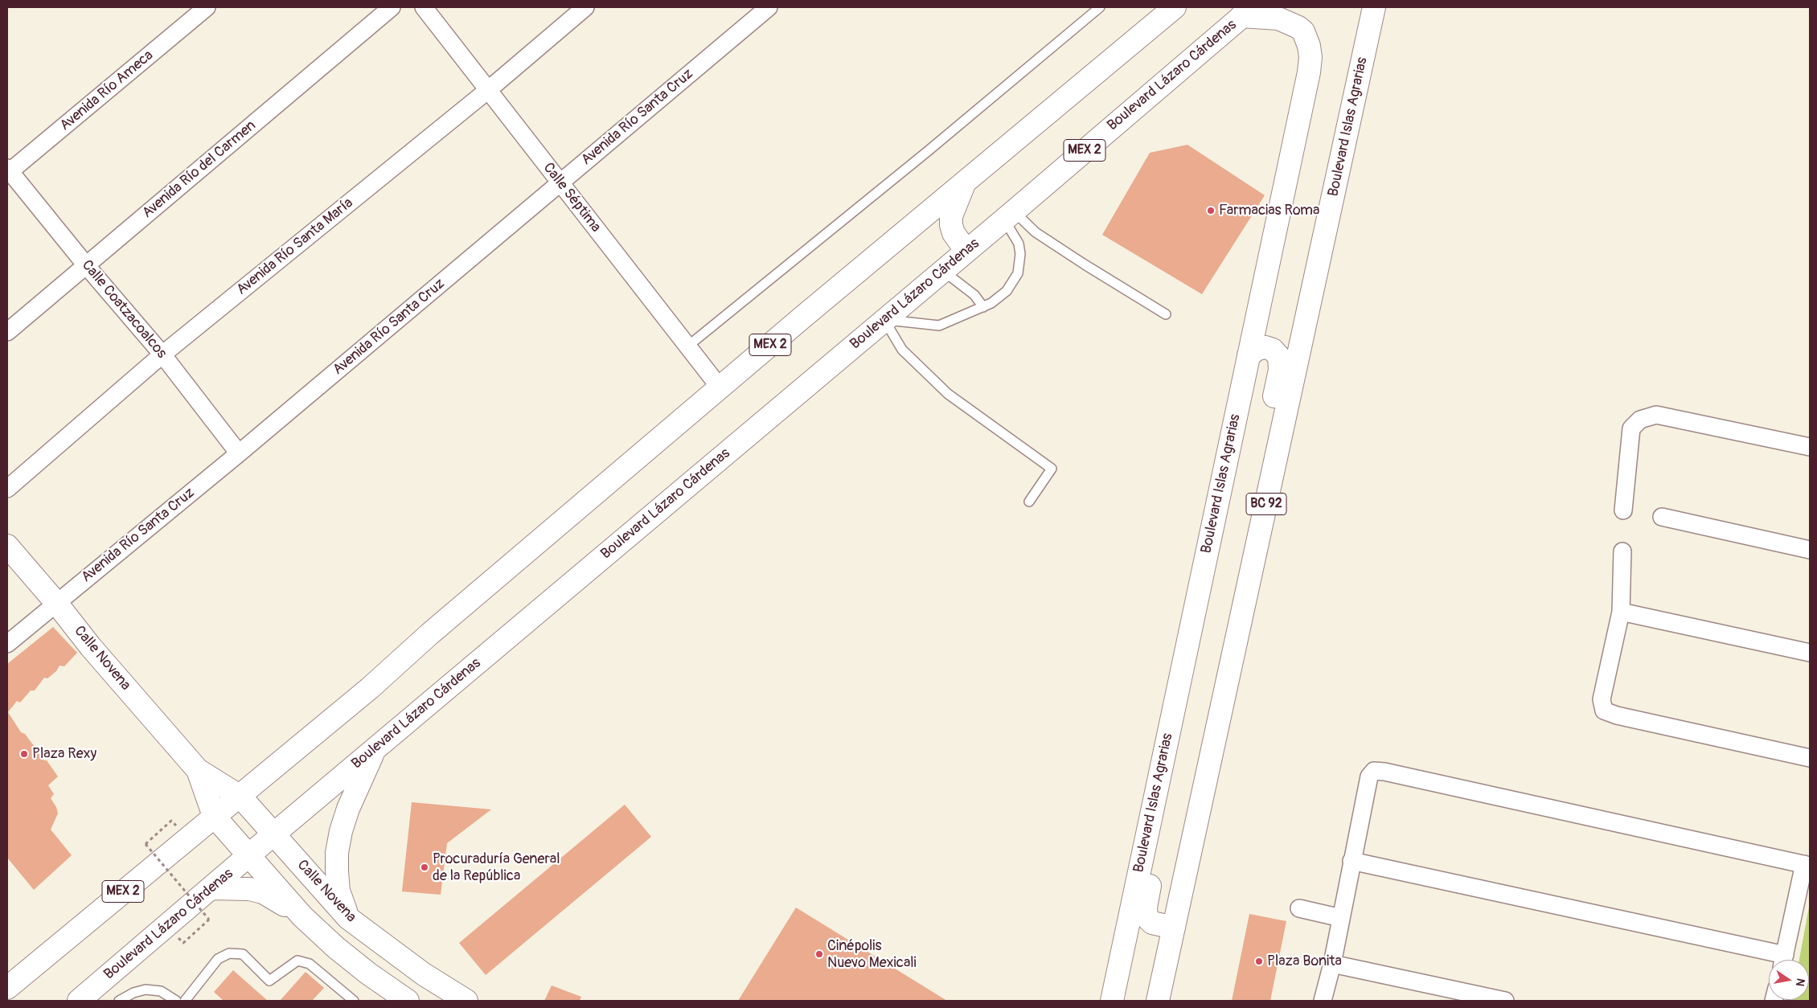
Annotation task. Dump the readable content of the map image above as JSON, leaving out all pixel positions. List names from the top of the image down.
{
  "streets": {
    "main road": [
      "Boulevard Lázaro Cárdenas",
      "Boulevard Islas Agrarias",
      "MEX 2",
      "BC 92",
      "Calle Novena"
    ],
    "street": [
      "Avenida Río Ameca",
      "Avenida Río Santa Cruz",
      "Avenida Río del Carmen",
      "Calle Séptima",
      "Avenida Río Santa María",
      "Calle Coatzacoalcos"
    ]
  },
  "crossings": [
    ["Boulevard Lázaro Cárdenas", "Boulevard Islas Agrarias"],
    ["Boulevard Lázaro Cárdenas", "Calle Novena"],
    ["Avenida Río Ameca", "Calle Coatzacoalcos"],
    ["Avenida Río Santa Cruz", "Calle Séptima"],
    ["Avenida Río Santa Cruz", "Calle Coatzacoalcos"],
    ["Avenida Río Santa Cruz", "Calle Novena"],
    ["MEX 2", "Calle Séptima"],
    ["MEX 2", "Calle Novena"],
    ["Avenida Río del Carmen", "Calle Coatzacoalcos"],
    ["Calle Séptima", "Avenida Río Santa María"],
    ["Avenida Río Santa María", "Calle Coatzacoalcos"]
  ],
  "places": [
    "Farmacias Roma",
    "Plaza Rexy",
    "Procuraduría General de la República",
    "Cinépolis Nuevo Mexicali",
    "Plaza Bonita"
  ],
  "north": "right"
}
